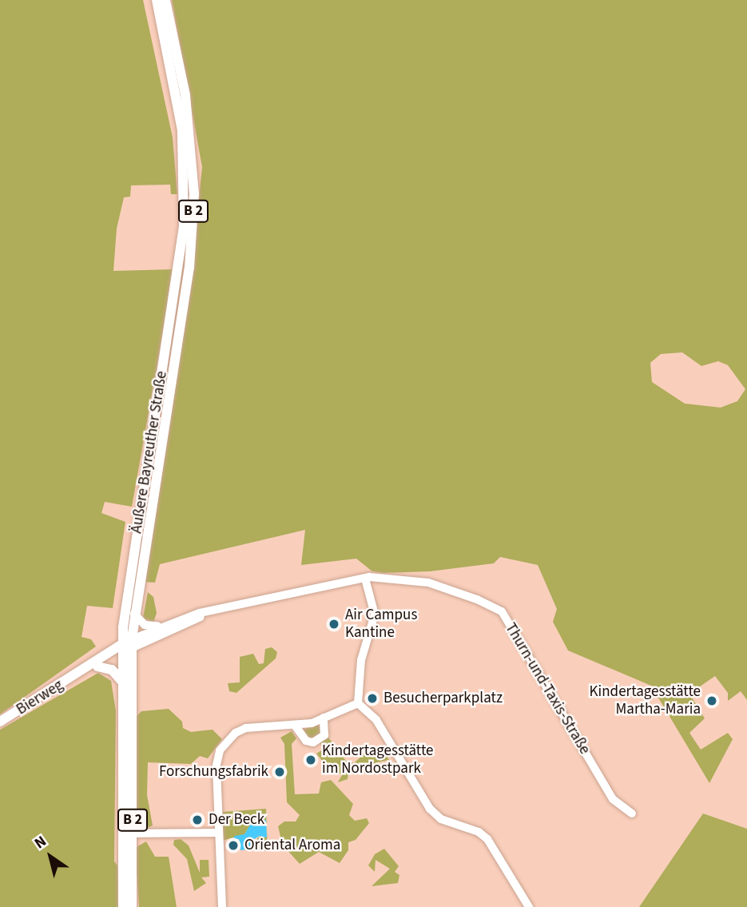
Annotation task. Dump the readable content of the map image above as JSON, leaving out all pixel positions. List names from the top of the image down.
{
  "streets": {
    "main road": ["B 2", "Äußere Bayreuther Straße", "Bierweg"],
    "street": ["Thurn-und-Taxis-Straße"]
  },
  "crossings": [
    ["Äußere Bayreuther Straße", "Thurn-und-Taxis-Straße"],
    ["Äußere Bayreuther Straße", "Bierweg"],
    ["Thurn-und-Taxis-Straße", "Bierweg"]
  ],
  "places": [
    "Air Campus Kantine",
    "Besucherparkplatz",
    "Kindertagesstätte Martha-Maria",
    "Kindertagesstätte im Nordostpark",
    "Forschungsfabrik",
    "Der Beck",
    "Oriental Aroma"
  ],
  "north": "top left"
}
